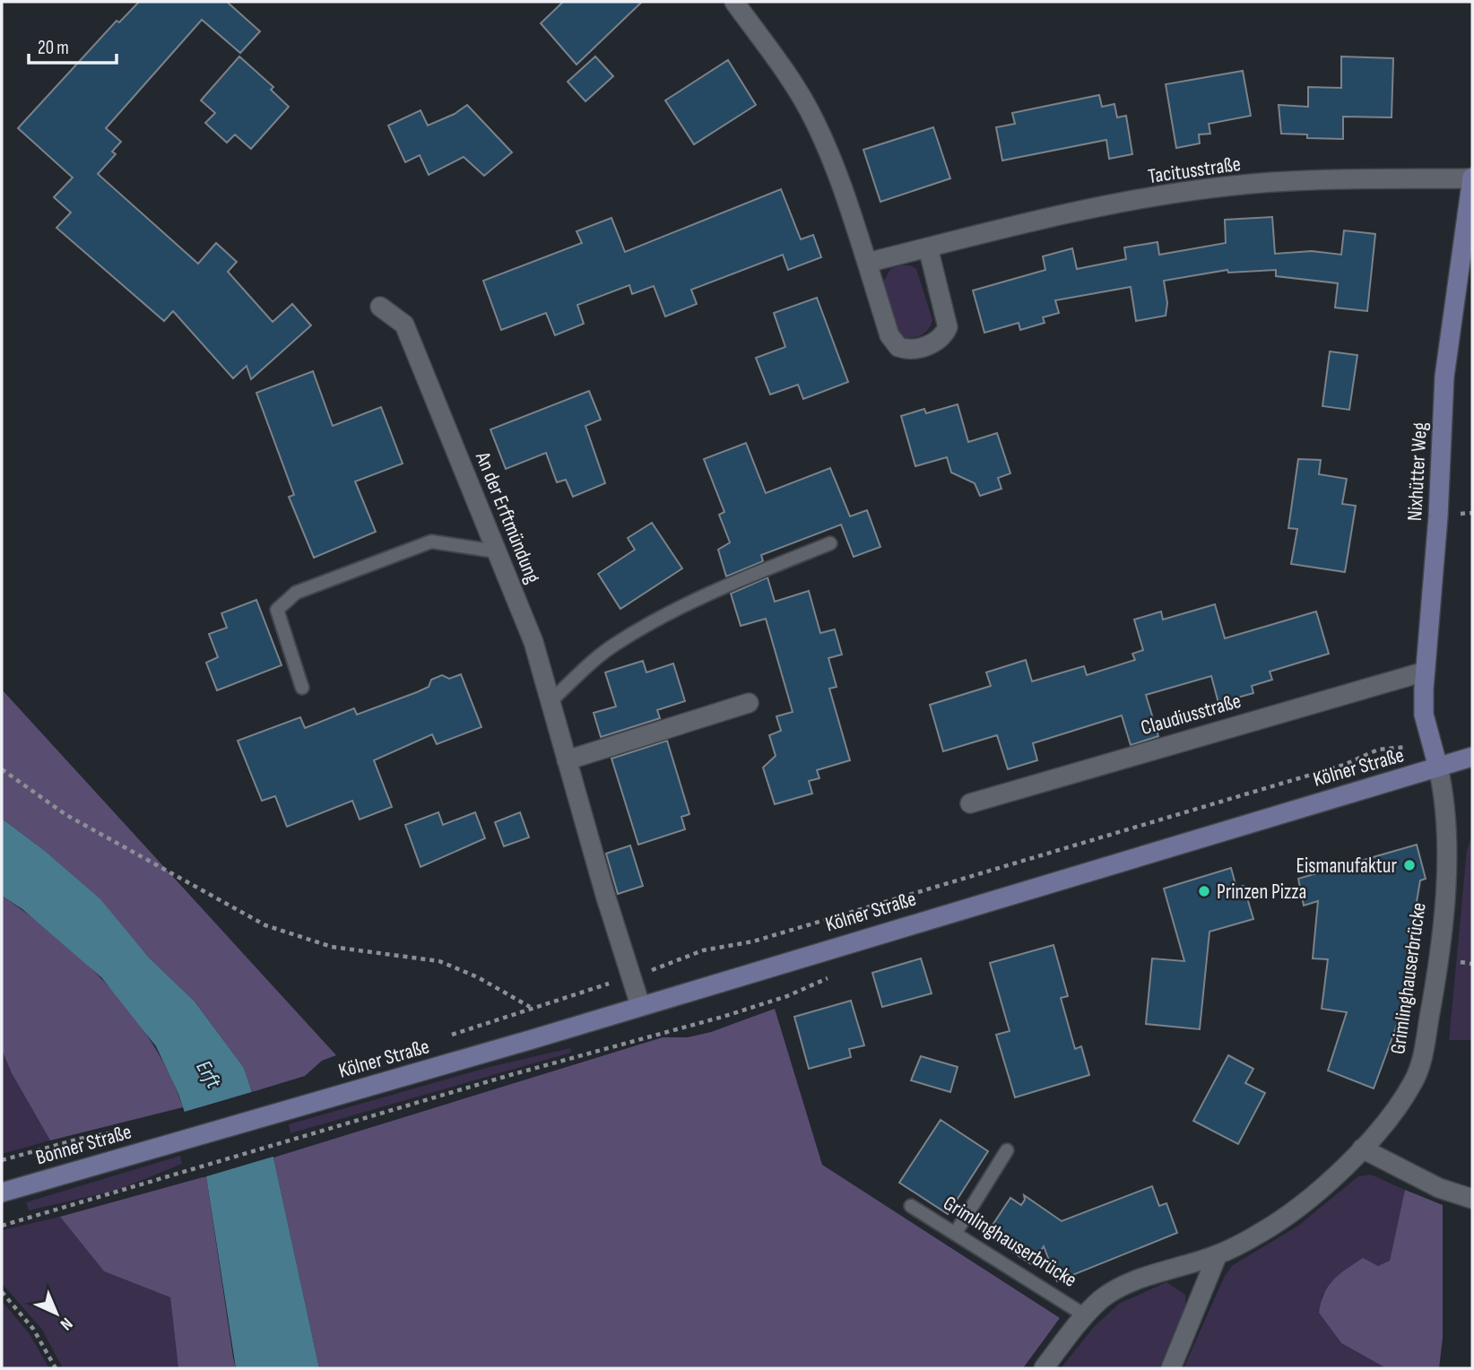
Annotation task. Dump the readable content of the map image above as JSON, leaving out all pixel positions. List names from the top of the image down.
{
  "streets": {
    "main road": ["Nixhütter Weg", "Kölner Straße", "Bonner Straße"],
    "street": [
      "Tacitusstraße",
      "An der Erftmündung",
      "Claudiusstraße",
      "Grimlinghauserbrücke"
    ]
  },
  "crossings": [
    ["Tacitusstraße", "Nixhütter Weg"],
    ["Nixhütter Weg", "Claudiusstraße"],
    ["Nixhütter Weg", "Kölner Straße"],
    ["Nixhütter Weg", "Grimlinghauserbrücke"],
    ["An der Erftmündung", "Kölner Straße"],
    ["Kölner Straße", "Grimlinghauserbrücke"],
    ["Kölner Straße", "Bonner Straße"]
  ],
  "water": ["Erft"],
  "places": ["Eismanufaktur", "Prinzen Pizza"],
  "scale_bar": "20 m",
  "north": "bottom right"
}
